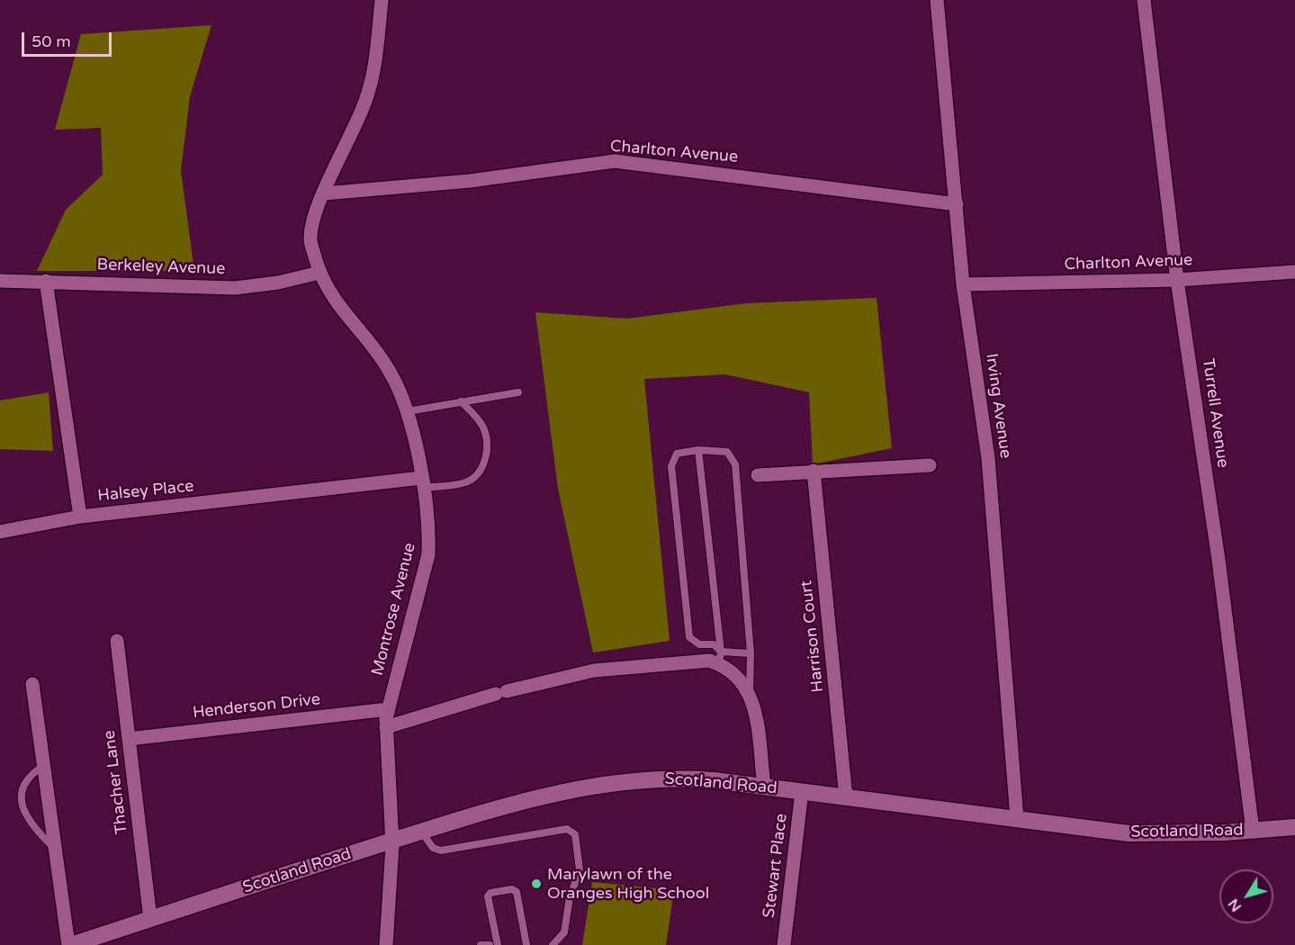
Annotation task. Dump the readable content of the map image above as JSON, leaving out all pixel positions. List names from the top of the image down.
{
  "streets": {
    "main road": ["Scotland Road"],
    "street": [
      "Charlton Avenue",
      "Berkeley Avenue",
      "Irving Avenue",
      "Turrell Avenue",
      "Halsey Place",
      "Montrose Avenue",
      "Harrison Court",
      "Henderson Drive",
      "Thacher Lane",
      "Stewart Place"
    ]
  },
  "crossings": [
    ["Charlton Avenue", "Irving Avenue"],
    ["Charlton Avenue", "Turrell Avenue"],
    ["Charlton Avenue", "Montrose Avenue"],
    ["Berkeley Avenue", "Halsey Place"],
    ["Berkeley Avenue", "Montrose Avenue"],
    ["Irving Avenue", "Scotland Road"],
    ["Turrell Avenue", "Scotland Road"],
    ["Halsey Place", "Montrose Avenue"],
    ["Montrose Avenue", "Henderson Drive"],
    ["Montrose Avenue", "Scotland Road"],
    ["Harrison Court", "Scotland Road"],
    ["Henderson Drive", "Thacher Lane"],
    ["Thacher Lane", "Scotland Road"],
    ["Scotland Road", "Stewart Place"]
  ],
  "places": ["Marylawn of the Oranges High School"],
  "scale_bar": "50 m",
  "north": "bottom left"
}
